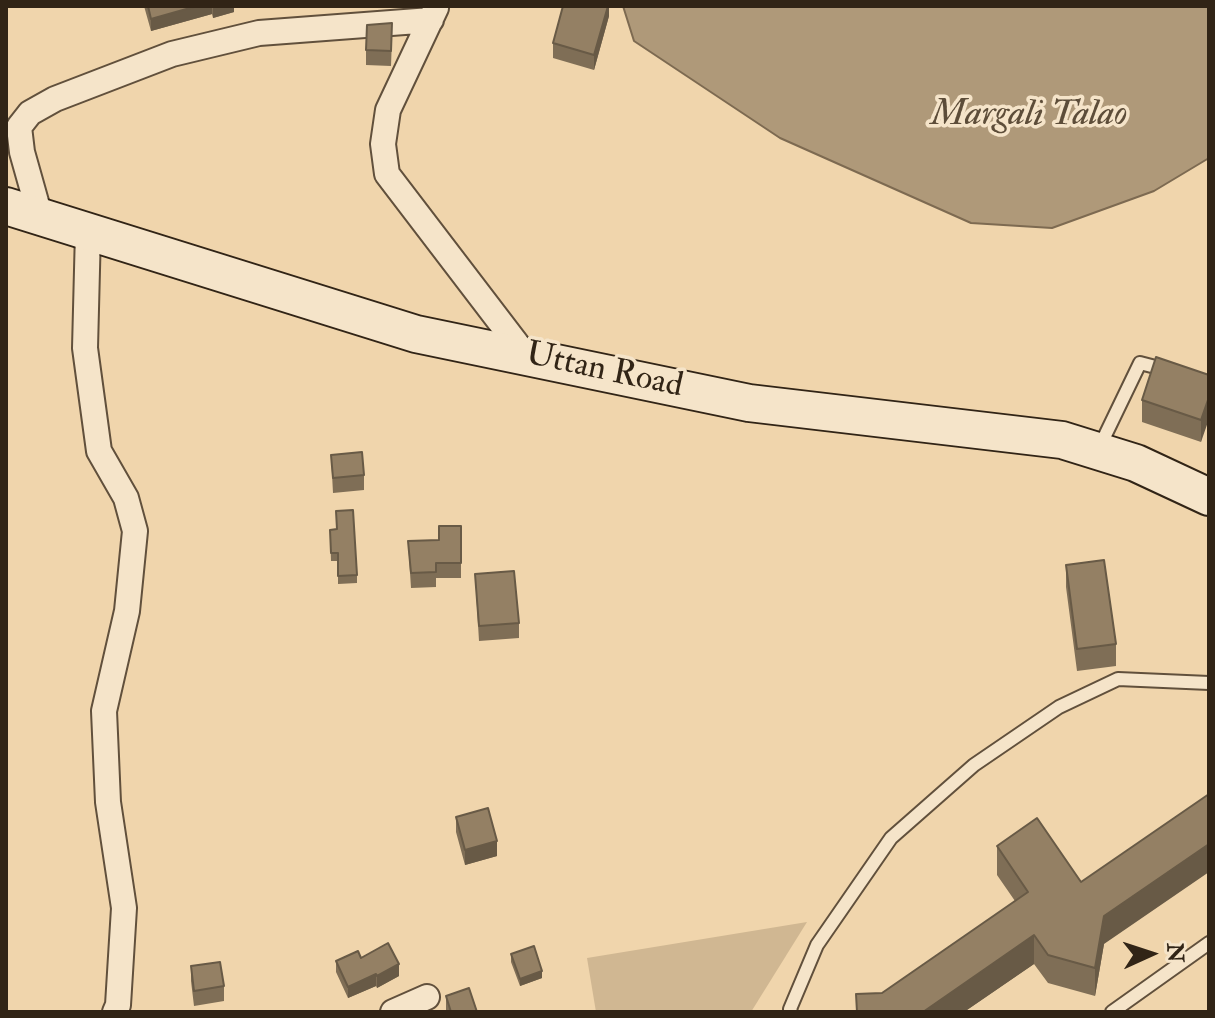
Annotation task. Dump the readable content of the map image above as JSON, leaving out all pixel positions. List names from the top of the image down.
{
  "streets": {
    "main road": ["Uttan Road"]
  },
  "water": ["Margali Talao"],
  "north": "right"
}
